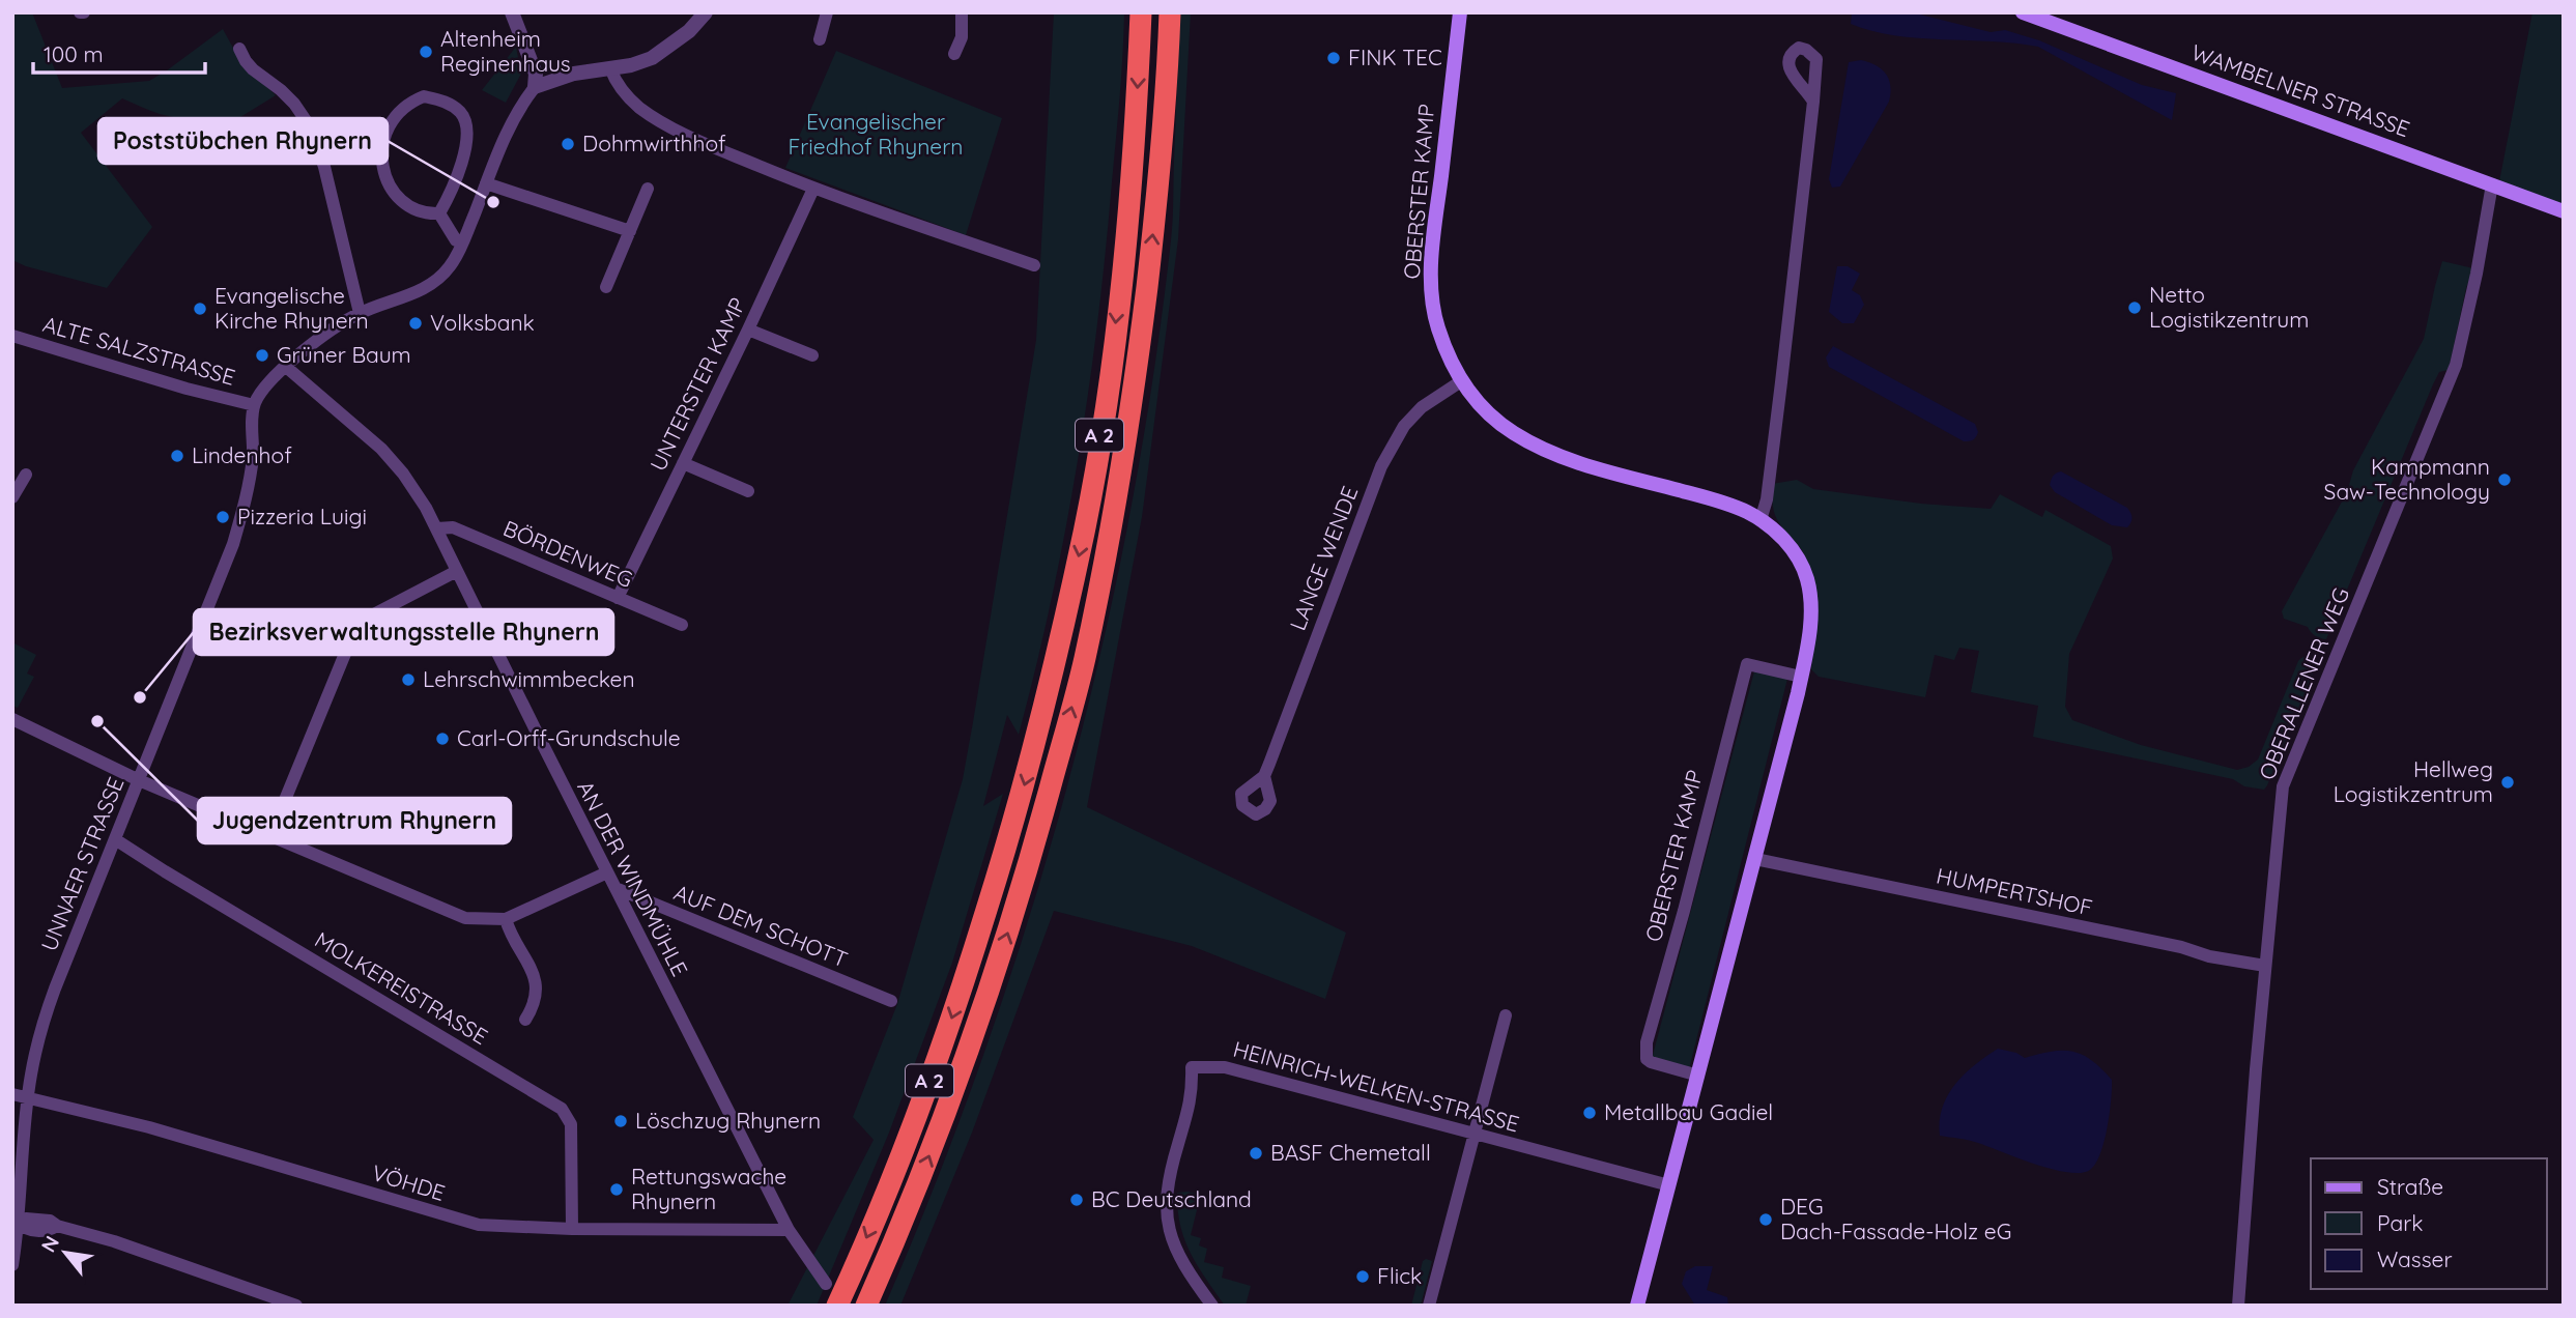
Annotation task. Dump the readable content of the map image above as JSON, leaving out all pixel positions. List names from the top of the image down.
{
  "streets": {
    "highway": ["A 2"],
    "main road": ["WAMBELNER STRASSE", "OBERSTER KAMP"],
    "street": [
      "ALTE SALZSTRASSE",
      "UNTERSTER KAMP",
      "BÖRDENWEG",
      "LANGE WENDE",
      "OBERALLENER WEG",
      "UNNAER STRASSE",
      "AN DER WINDMÜHLE",
      "HUMPERTSHOF",
      "AUF DEM SCHOTT",
      "MOLKEREISTRASSE",
      "HEINRICH-WELKEN-STRASSE",
      "VÖHDE"
    ]
  },
  "crossings": [
    ["WAMBELNER STRASSE", "OBERALLENER WEG"],
    ["OBERSTER KAMP", "LANGE WENDE"],
    ["OBERSTER KAMP", "HUMPERTSHOF"],
    ["OBERSTER KAMP", "HEINRICH-WELKEN-STRASSE"],
    ["ALTE SALZSTRASSE", "UNNAER STRASSE"],
    ["UNTERSTER KAMP", "BÖRDENWEG"],
    ["BÖRDENWEG", "AN DER WINDMÜHLE"],
    ["OBERALLENER WEG", "HUMPERTSHOF"],
    ["UNNAER STRASSE", "MOLKEREISTRASSE"],
    ["UNNAER STRASSE", "VÖHDE"],
    ["AN DER WINDMÜHLE", "AUF DEM SCHOTT"],
    ["AN DER WINDMÜHLE", "VÖHDE"],
    ["MOLKEREISTRASSE", "VÖHDE"]
  ],
  "parks": ["Evangelischer Friedhof Rhynern"],
  "places": [
    "Altenheim Reginenhaus",
    "FINK TEC",
    "Dohmwirthhof",
    "Poststübchen Rhynern",
    "Netto Logistikzentrum",
    "Evangelische Kirche Rhynern",
    "Volksbank",
    "Grüner Baum",
    "Lindenhof",
    "Kampmann Saw-Technology",
    "Pizzeria Luigi",
    "Lehrschwimmbecken",
    "Bezirksverwaltungsstelle Rhynern",
    "Jugendzentrum Rhynern",
    "Carl-Orff-Grundschule",
    "Hellweg Logistikzentrum",
    "Metallbau Gadiel",
    "Löschzug Rhynern",
    "BASF Chemetall",
    "Rettungswache Rhynern",
    "BC Deutschland",
    "DEG Dach-Fassade-Holz eG",
    "Flick"
  ],
  "legend": ["Straße", "Park", "Wasser"],
  "scale_bar": "100 m",
  "north": "top left"
}
